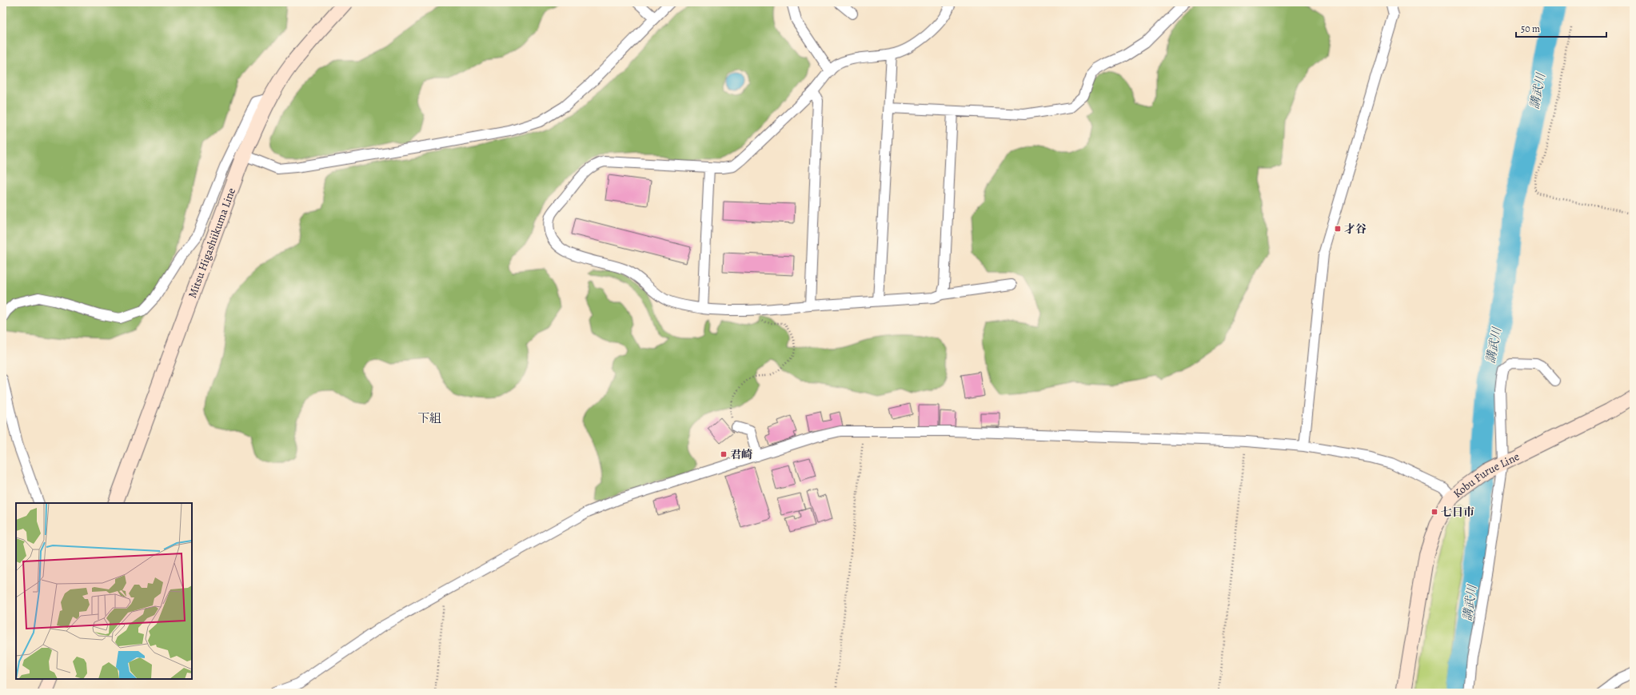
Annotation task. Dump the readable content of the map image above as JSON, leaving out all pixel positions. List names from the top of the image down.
{
  "streets": {
    "main road": ["Mitsu Higashiikuma Line", "Kobu Furue Line"]
  },
  "districts": ["下組"],
  "water": ["講武川"],
  "places": {
    "transit": ["才谷", "君崎", "七日市"]
  },
  "scale_bar": "50 m"
}
